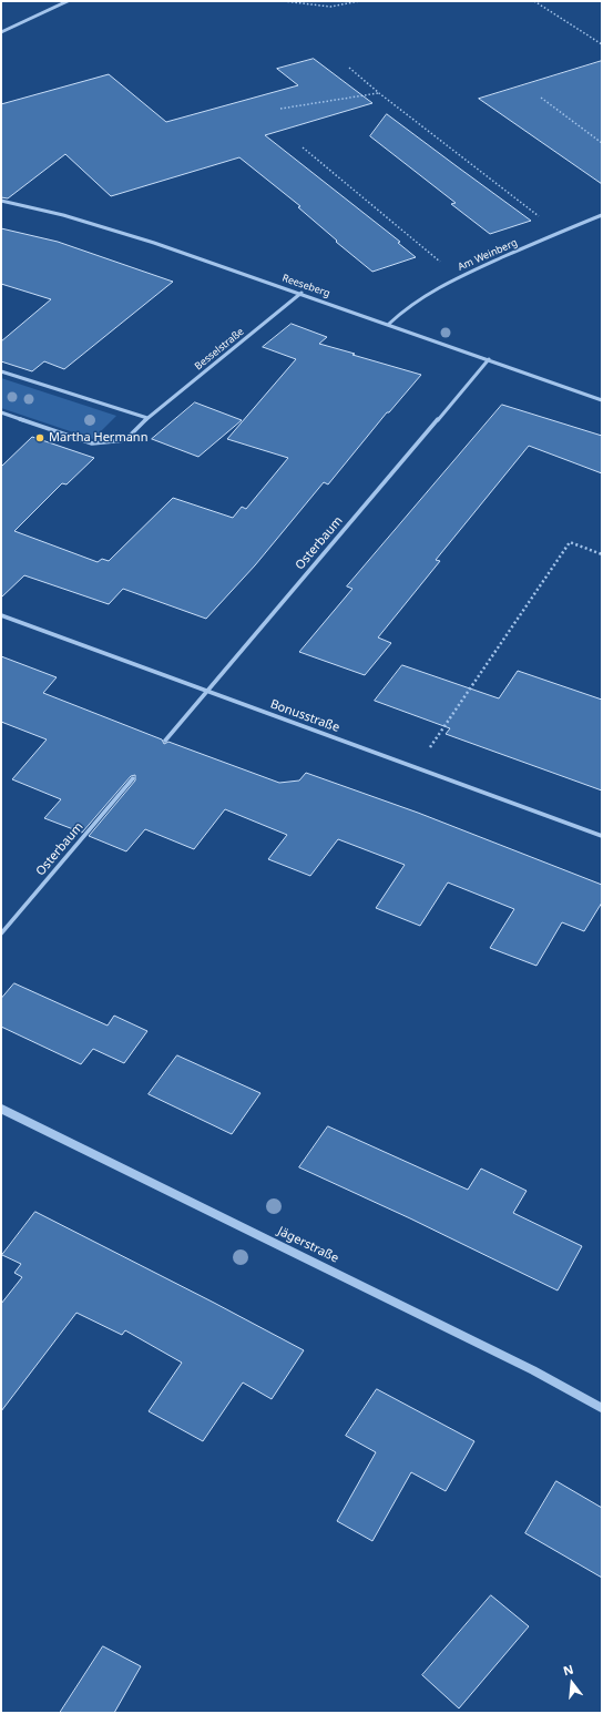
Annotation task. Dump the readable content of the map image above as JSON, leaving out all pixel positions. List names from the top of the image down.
{
  "streets": {
    "street": [
      "Am Weinberg",
      "Reeseberg",
      "Besselstraße",
      "Osterbaum",
      "Bonusstraße",
      "Jägerstraße"
    ]
  },
  "crossings": [
    ["Am Weinberg", "Reeseberg"],
    ["Reeseberg", "Besselstraße"],
    ["Reeseberg", "Osterbaum"],
    ["Osterbaum", "Bonusstraße"]
  ],
  "places": ["Martha Hermann"],
  "north": "top"
}
